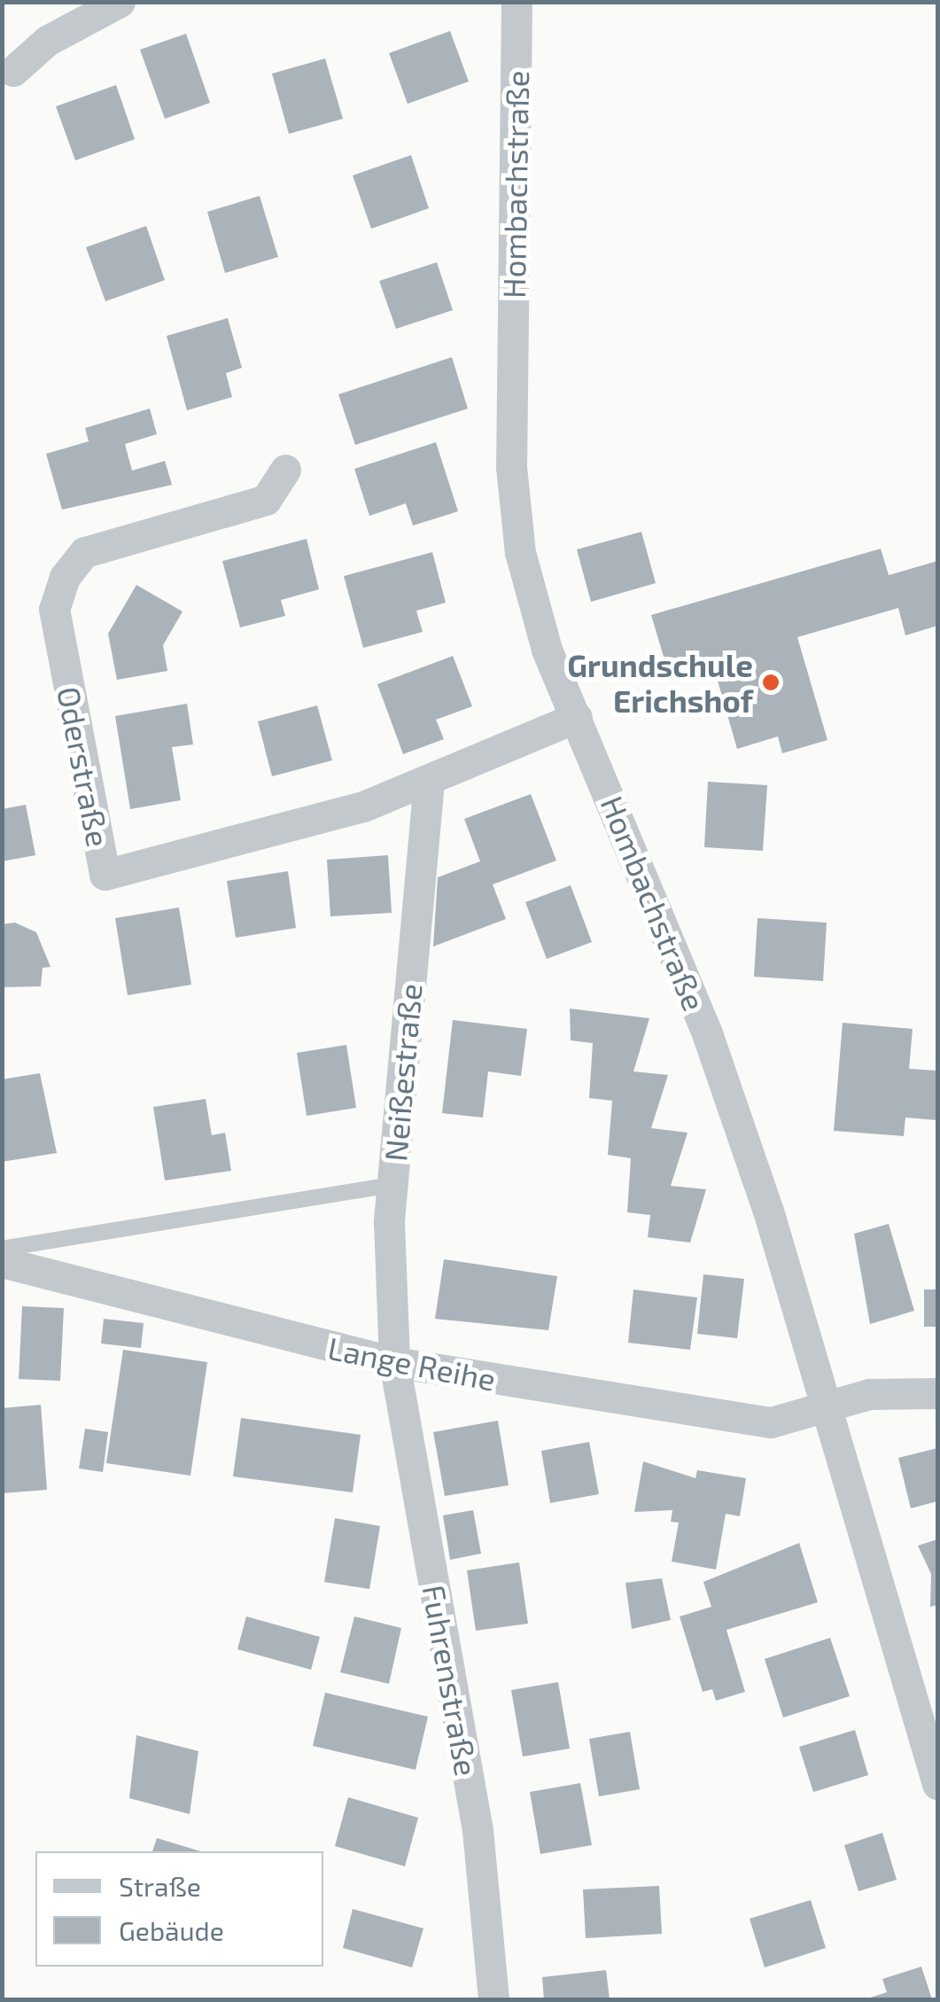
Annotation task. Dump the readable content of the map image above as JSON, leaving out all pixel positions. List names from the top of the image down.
{
  "streets": {
    "street": [
      "Hombachstraße",
      "Oderstraße",
      "Neißestraße",
      "Lange Reihe",
      "Fuhrenstraße"
    ]
  },
  "crossings": [
    ["Hombachstraße", "Oderstraße"],
    ["Hombachstraße", "Lange Reihe"],
    ["Oderstraße", "Neißestraße"],
    ["Neißestraße", "Lange Reihe"],
    ["Neißestraße", "Fuhrenstraße"],
    ["Lange Reihe", "Fuhrenstraße"]
  ],
  "places": ["Grundschule Erichshof"],
  "legend": ["Straße", "Gebäude"]
}
